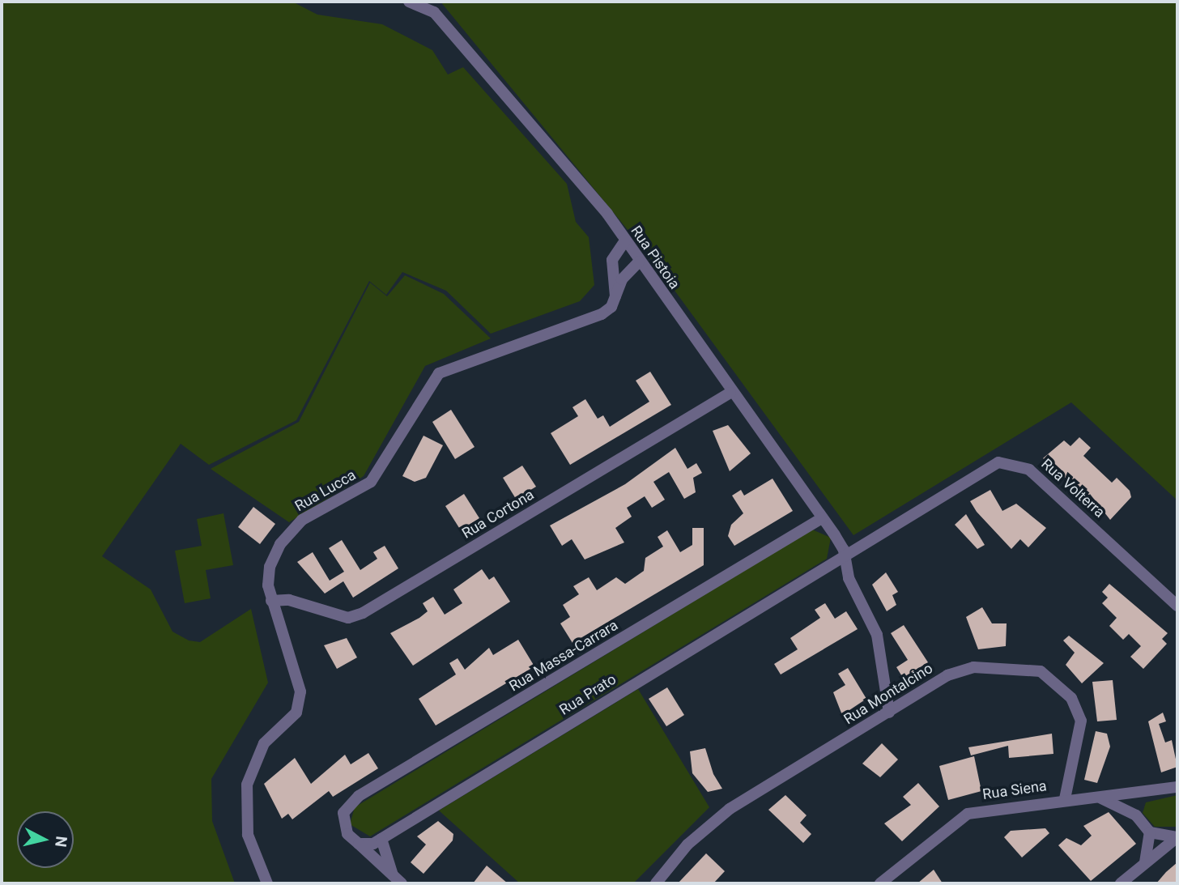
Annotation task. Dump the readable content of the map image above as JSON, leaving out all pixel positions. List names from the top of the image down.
{
  "streets": {
    "street": [
      "Rua Pistoia",
      "Rua Volterra",
      "Rua Lucca",
      "Rua Cortona",
      "Rua Massa-Carrara",
      "Rua Montalcino",
      "Rua Prato",
      "Rua Siena"
    ]
  },
  "crossings": [
    ["Rua Pistoia", "Rua Volterra"],
    ["Rua Pistoia", "Rua Lucca"],
    ["Rua Pistoia", "Rua Cortona"],
    ["Rua Pistoia", "Rua Massa-Carrara"],
    ["Rua Pistoia", "Rua Montalcino"],
    ["Rua Pistoia", "Rua Prato"],
    ["Rua Volterra", "Rua Prato"],
    ["Rua Lucca", "Rua Cortona"],
    ["Rua Massa-Carrara", "Rua Prato"],
    ["Rua Montalcino", "Rua Siena"]
  ],
  "north": "right"
}
